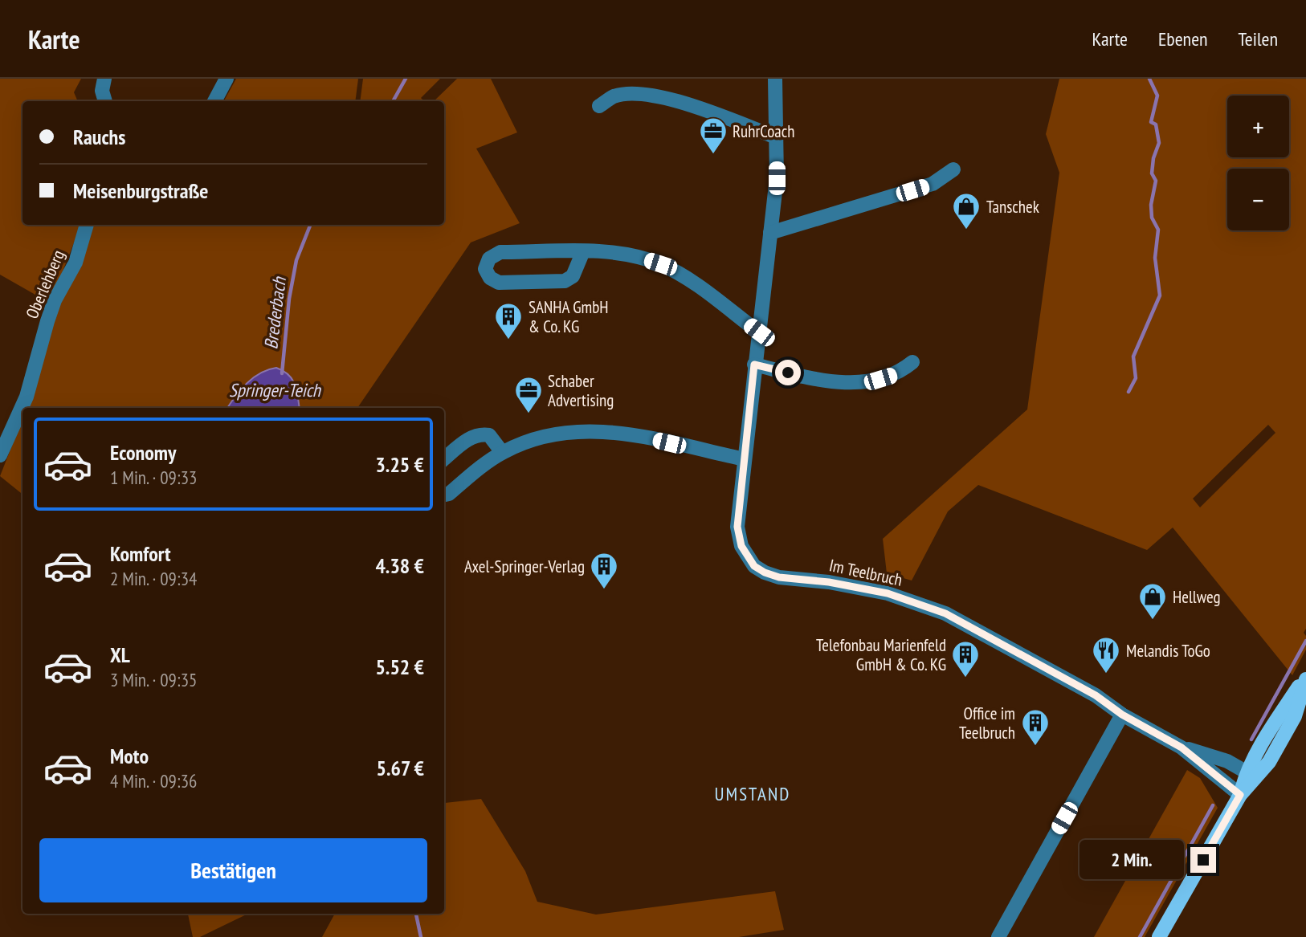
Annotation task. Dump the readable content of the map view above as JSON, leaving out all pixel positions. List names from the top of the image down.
{
  "streets": {
    "street": ["Oberlehberg", "Im Teelbruch"]
  },
  "districts": ["UMSTAND"],
  "water": ["Brederbach", "Springer-Teich"],
  "places": {
    "office": ["RuhrCoach", "Schaber Advertising"],
    "shop": ["Tanschek", "Hellweg"],
    "building": [
      "SANHA GmbH & Co. KG",
      "Axel-Springer-Verlag",
      "Telefonbau Marienfeld GmbH & Co. KG",
      "Office im Teelbruch"
    ],
    "restaurant": ["Melandis ToGo"]
  },
  "page": {
    "header": "Karte",
    "nav": ["Karte", "Ebenen", "Teilen"],
    "map_buttons": ["+", "−"],
    "banner": ["Rauchs", "Meisenburgstraße"],
    "list": [
      {
        "name": "Economy",
        "note": "1 Min. · 09:33",
        "value": "3.25 €"
      },
      {
        "name": "Komfort",
        "note": "2 Min. · 09:34",
        "value": "4.38 €"
      },
      {
        "name": "XL",
        "note": "3 Min. · 09:35",
        "value": "5.52 €"
      },
      {
        "name": "Moto",
        "note": "4 Min. · 09:36",
        "value": "5.67 €"
      }
    ],
    "buttons": "Bestätigen",
    "bubble": "2 Min."
  }
}
